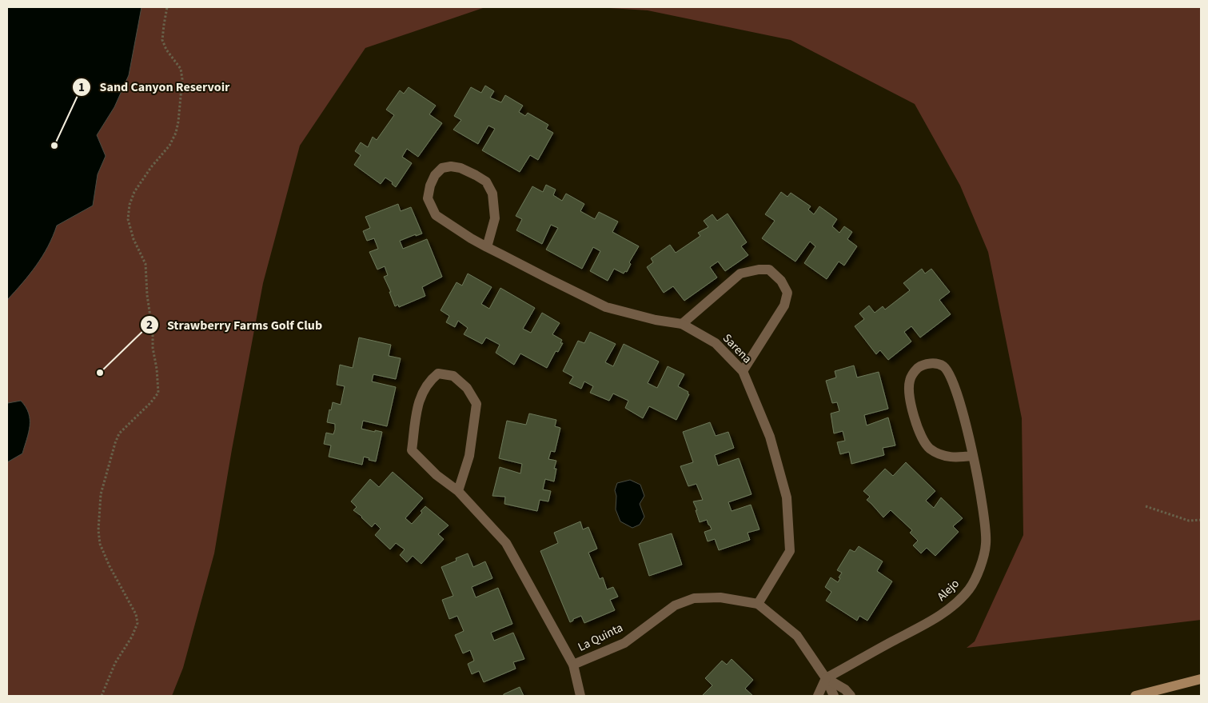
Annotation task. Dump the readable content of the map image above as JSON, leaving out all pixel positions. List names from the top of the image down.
{
  "streets": {
    "street": ["Sarena", "Alejo", "La Quinta"]
  },
  "crossings": [
    ["Sarena", "La Quinta"],
    ["Alejo", "La Quinta"]
  ],
  "places": ["Sand Canyon Reservoir", "Strawberry Farms Golf Club"]
}
